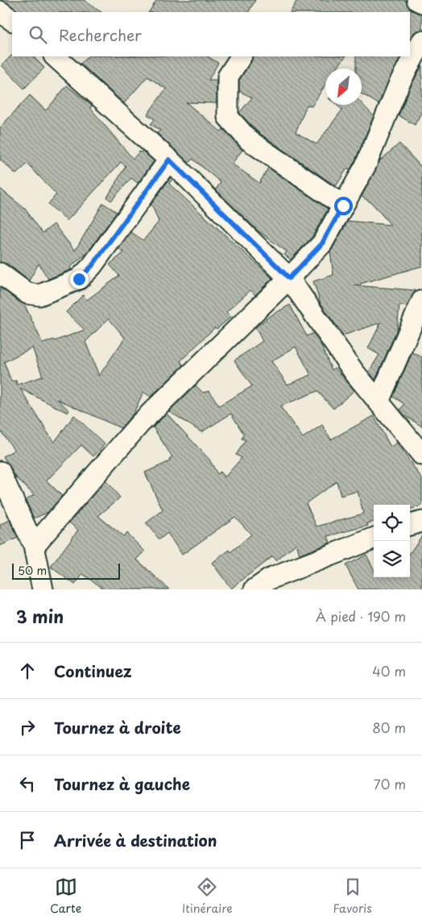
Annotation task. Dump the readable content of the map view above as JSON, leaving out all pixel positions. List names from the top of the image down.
{
  "scale_bar": "50 m",
  "north": "bottom left",
  "page": {
    "search": "Rechercher",
    "scale": "50 m",
    "heading": ["3 min", "À pied · 190 m"],
    "list": [
      ["Continuez", "40 m"],
      ["Tournez à droite", "80 m"],
      ["Tournez à gauche", "70 m"],
      "Arrivée à destination"
    ],
    "nav": ["Carte", "Itinéraire", "Favoris"]
  }
}
